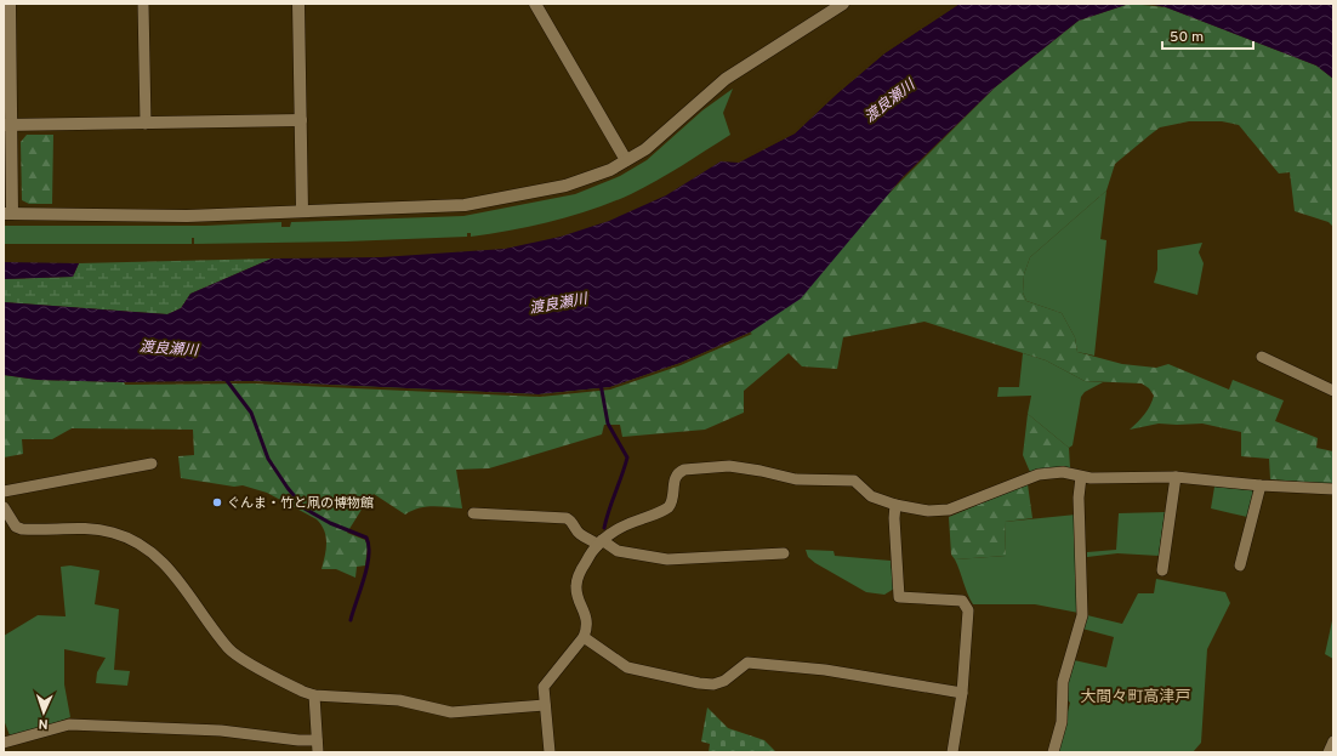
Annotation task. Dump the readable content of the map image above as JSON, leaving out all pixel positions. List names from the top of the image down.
{
  "districts": ["大間々町高津戸"],
  "water": ["渡良瀬川"],
  "places": ["ぐんま・竹と凧の博物館"],
  "scale_bar": "50 m",
  "north": "bottom"
}
